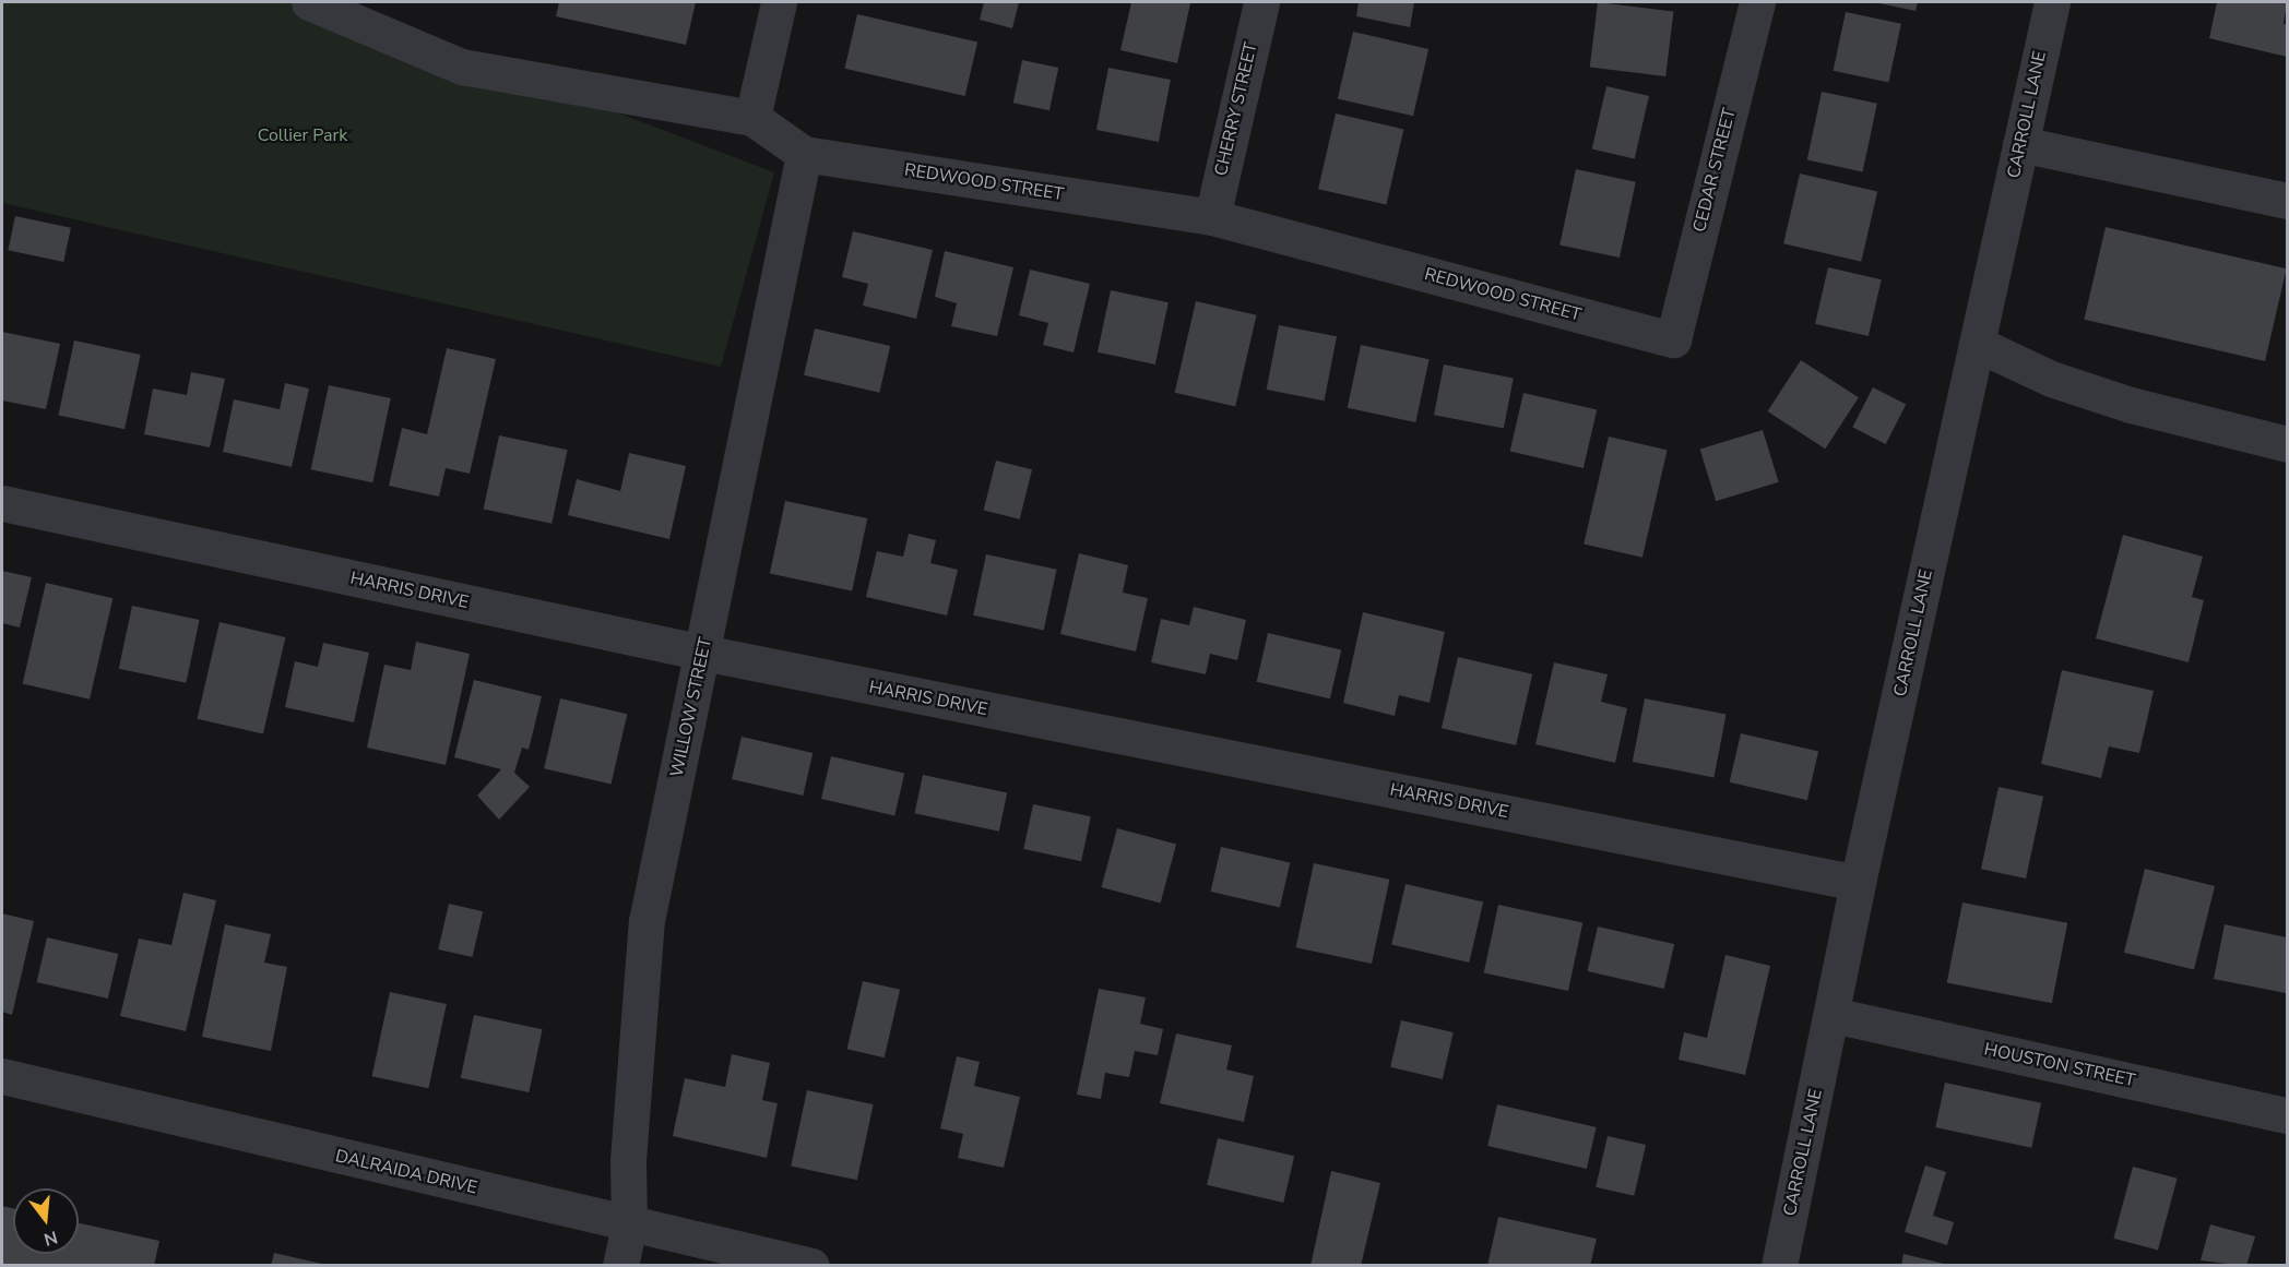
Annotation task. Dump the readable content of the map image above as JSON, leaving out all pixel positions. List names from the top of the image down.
{
  "streets": {
    "street": [
      "CHERRY STREET",
      "CARROLL LANE",
      "CEDAR STREET",
      "REDWOOD STREET",
      "HARRIS DRIVE",
      "WILLOW STREET",
      "HOUSTON STREET",
      "DALRAIDA DRIVE"
    ]
  },
  "crossings": [
    ["CHERRY STREET", "REDWOOD STREET"],
    ["CARROLL LANE", "HARRIS DRIVE"],
    ["CARROLL LANE", "HOUSTON STREET"],
    ["CEDAR STREET", "REDWOOD STREET"],
    ["REDWOOD STREET", "WILLOW STREET"],
    ["HARRIS DRIVE", "WILLOW STREET"],
    ["WILLOW STREET", "DALRAIDA DRIVE"]
  ],
  "parks": ["Collier Park"],
  "north": "bottom"
}
